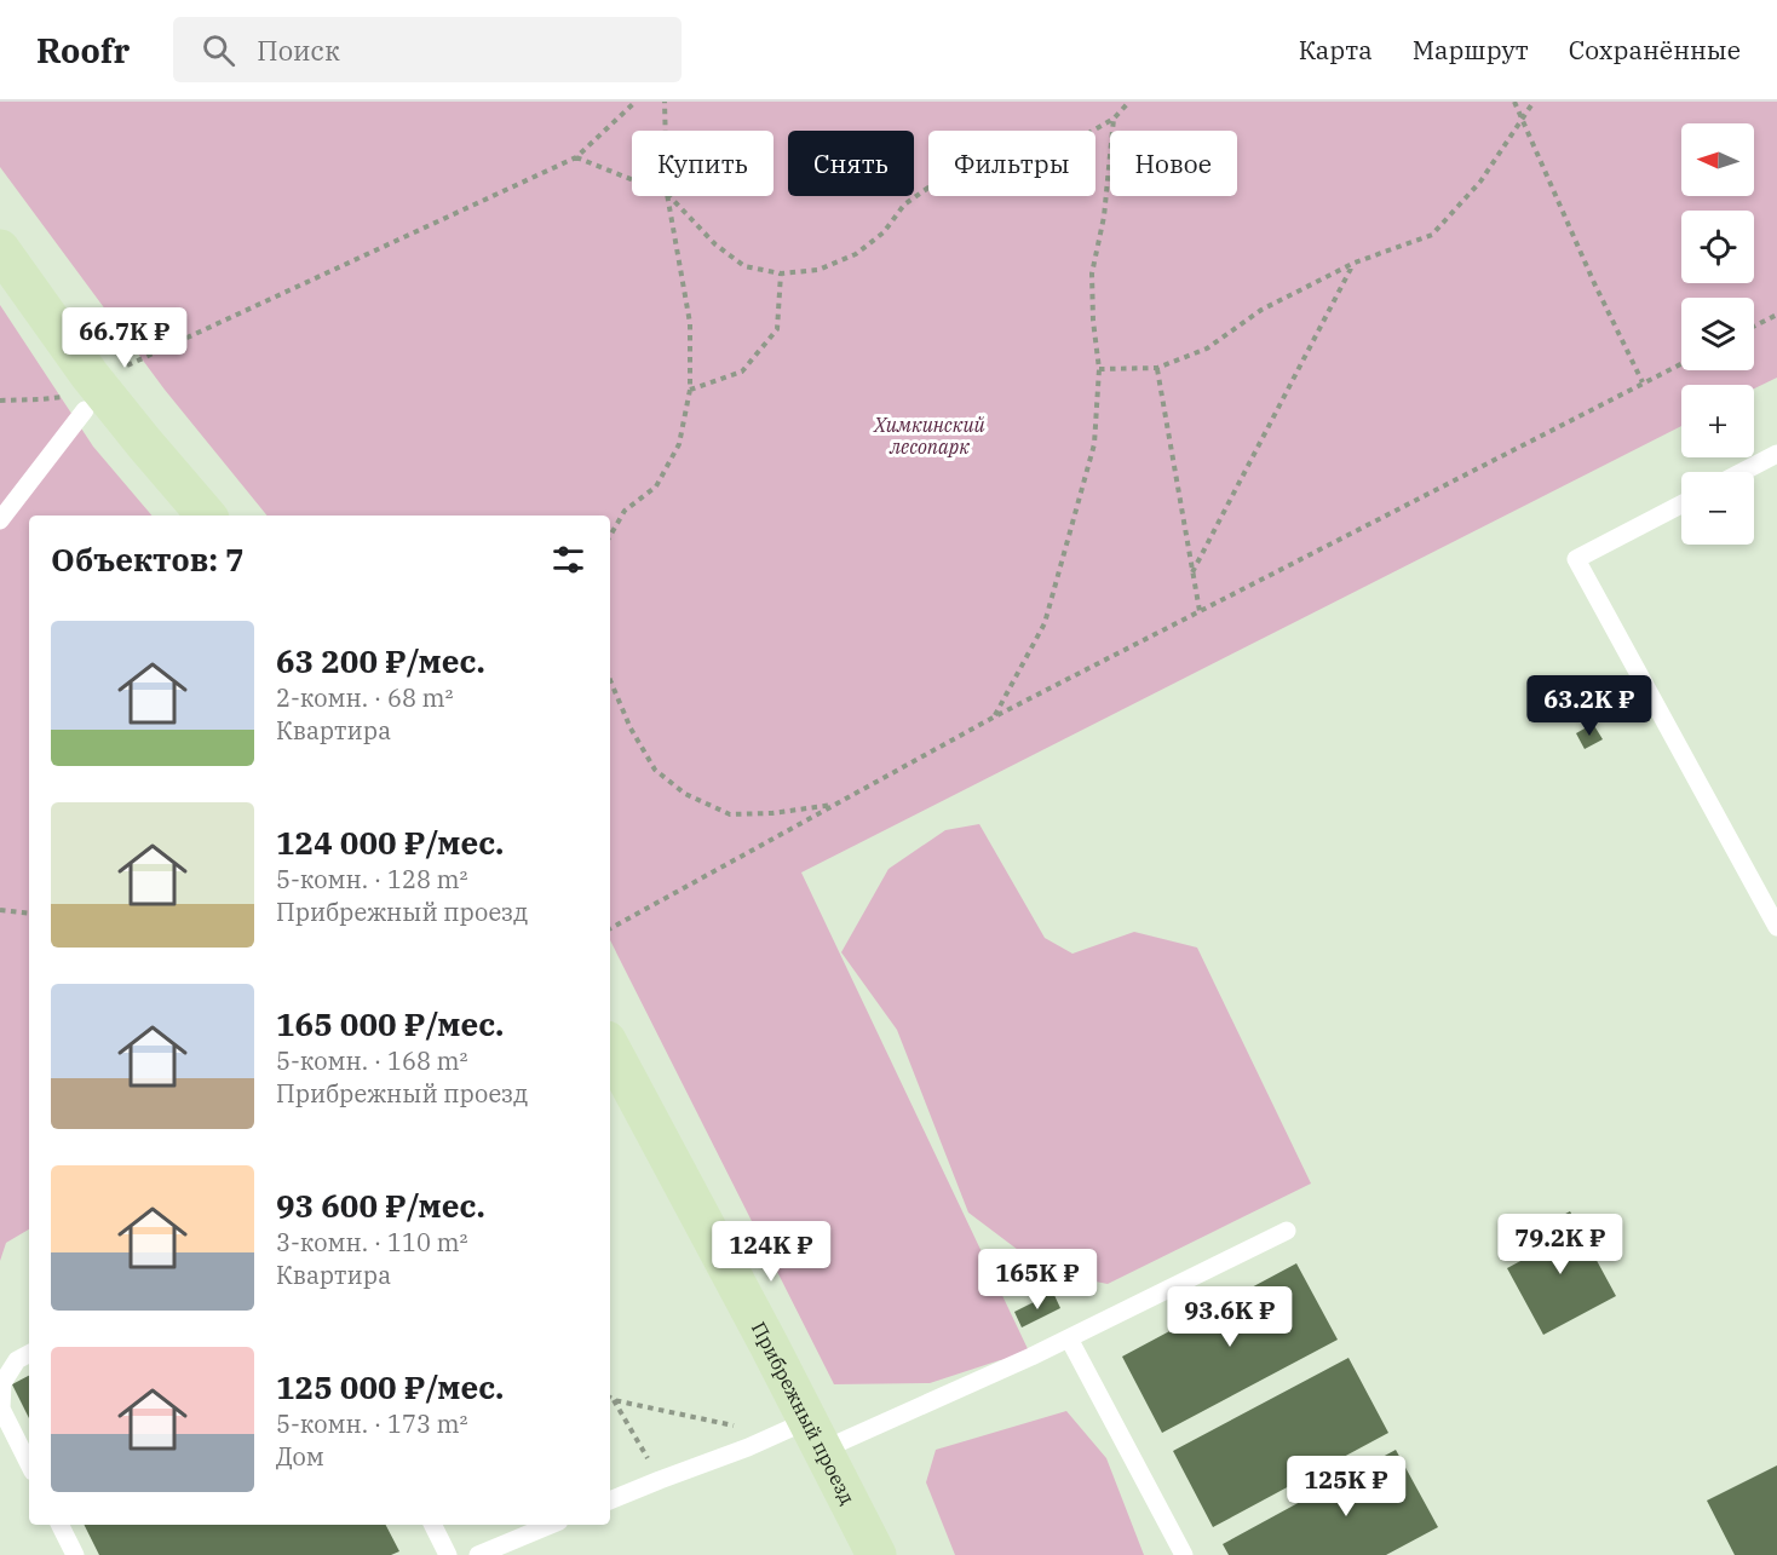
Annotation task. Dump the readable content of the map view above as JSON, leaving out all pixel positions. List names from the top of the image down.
{
  "streets": {
    "street": ["Прибрежный проезд"]
  },
  "parks": ["Химкинский лесопарк"],
  "north": "left",
  "page": {
    "header": "Roofr",
    "search": "Поиск",
    "nav": ["Карта", "Маршрут", "Сохранённые"],
    "map_buttons": ["+", "−"],
    "chip": [
      "Купить",
      "Снять",
      "Фильтры",
      "Новое"
    ],
    "price": [
      "66.7K ₽",
      "63.2K ₽",
      "79.2K ₽",
      "124K ₽",
      "165K ₽",
      "93.6K ₽",
      "125K ₽"
    ],
    "heading": "Объектов: 7",
    "list": [
      {
        "name": "63 200 ₽/мес.",
        "note": "2-комн. · 68 m² · Квартира"
      },
      {
        "name": "124 000 ₽/мес.",
        "note": "5-комн. · 128 m² · Прибрежный проезд"
      },
      {
        "name": "165 000 ₽/мес.",
        "note": "5-комн. · 168 m² · Прибрежный проезд"
      },
      {
        "name": "93 600 ₽/мес.",
        "note": "3-комн. · 110 m² · Квартира"
      },
      {
        "name": "125 000 ₽/мес.",
        "note": "5-комн. · 173 m² · Дом"
      }
    ]
  }
}
